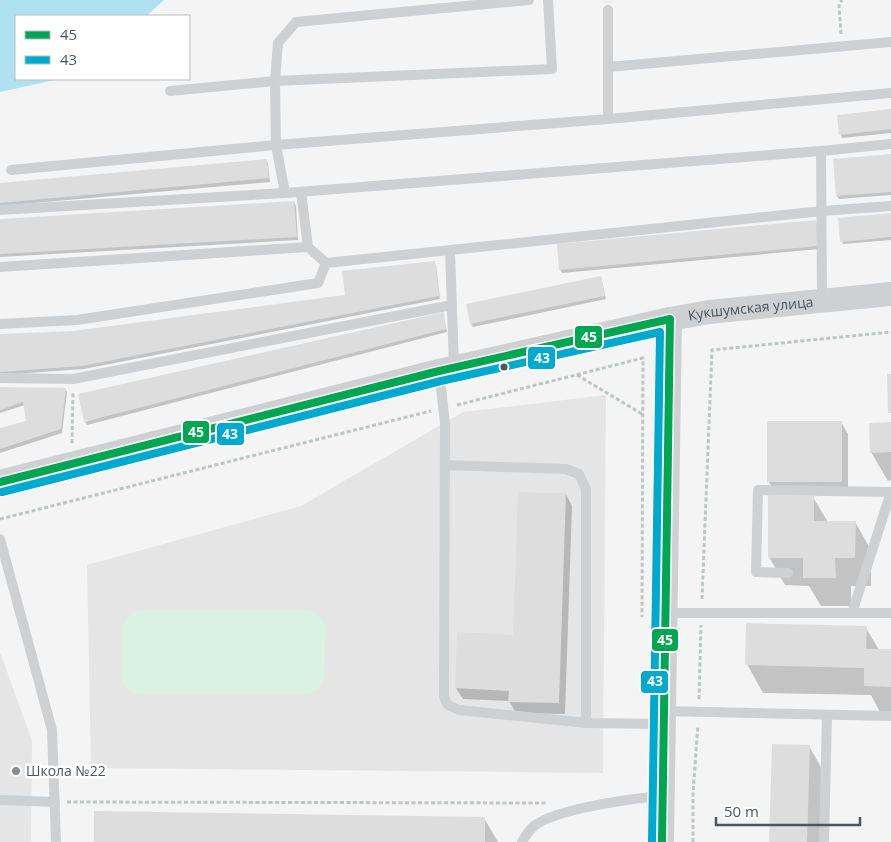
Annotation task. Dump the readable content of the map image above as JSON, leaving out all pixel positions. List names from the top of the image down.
{
  "streets": {
    "street": ["Кукшумская улица"]
  },
  "places": ["Школа №22"],
  "lines": ["transit line 45", "transit line 43"],
  "legend": ["45", "43"],
  "scale_bar": "50 m"
}
